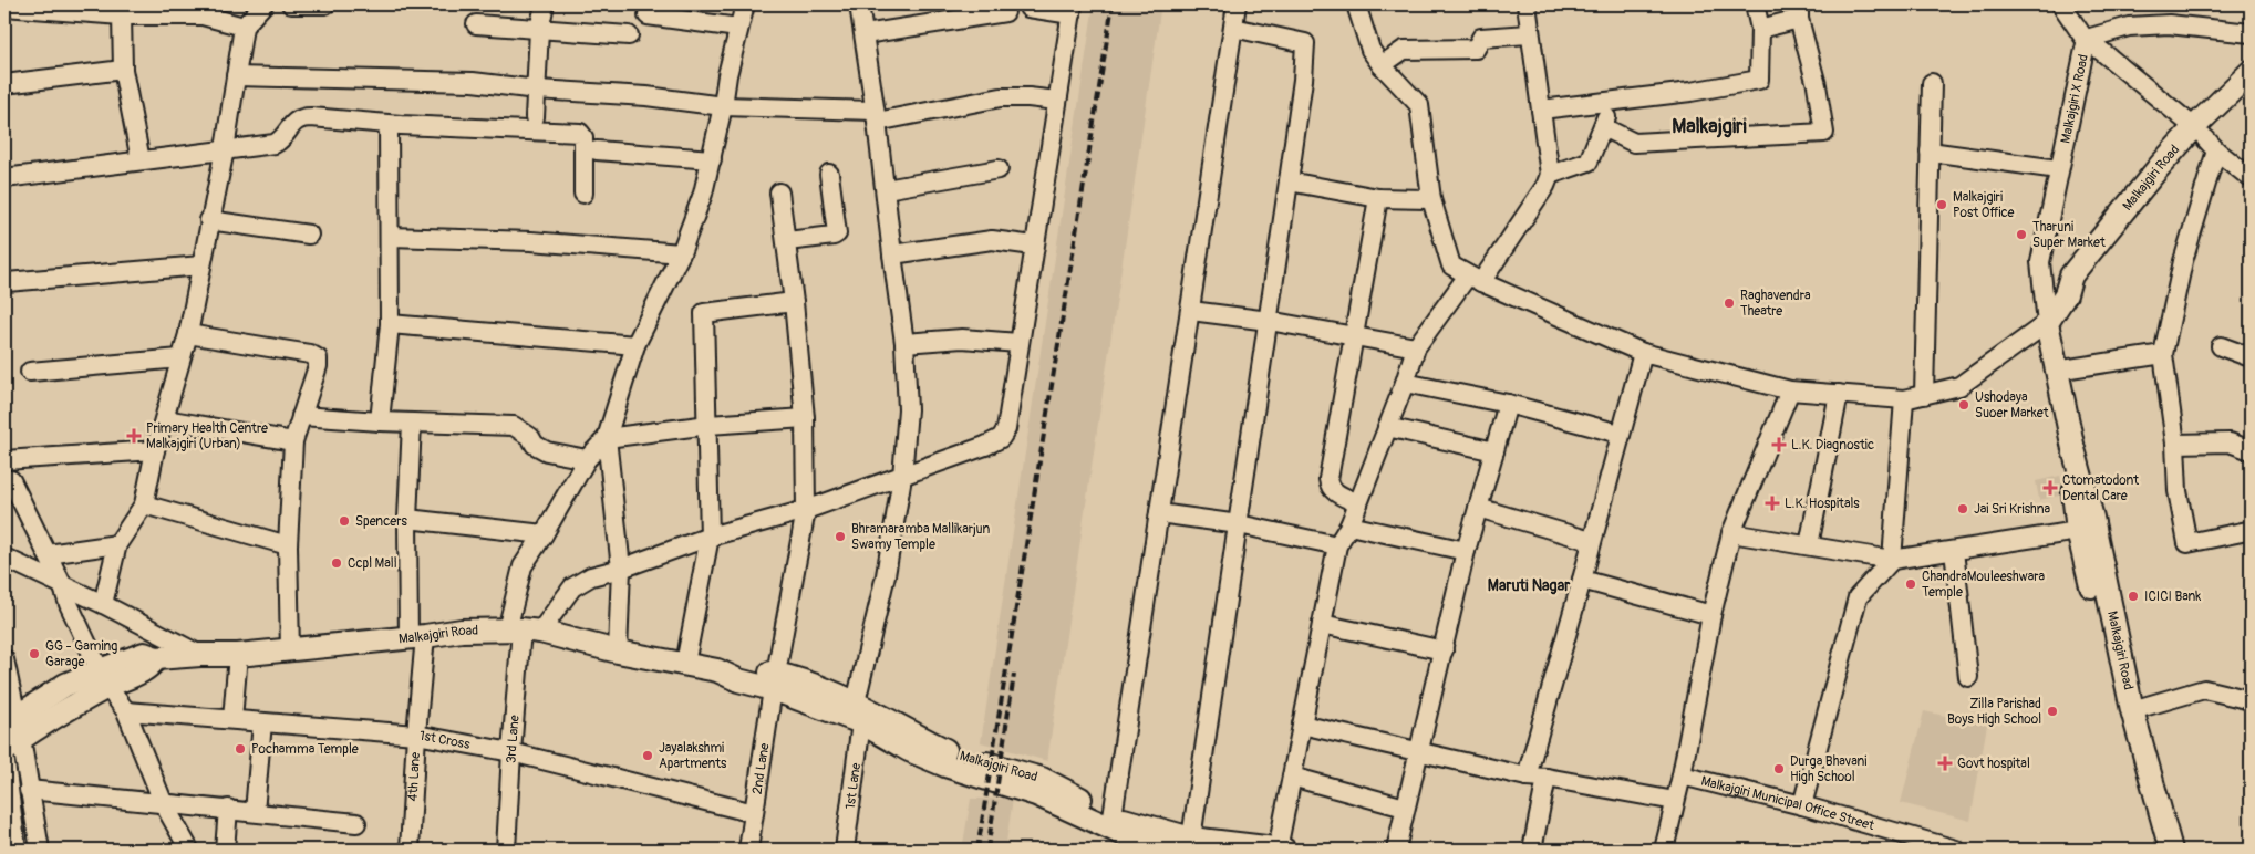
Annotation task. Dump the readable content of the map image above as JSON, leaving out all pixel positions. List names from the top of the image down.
{
  "streets": {
    "main road": ["Malkajgiri Road"],
    "street": [
      "Malkajgiri X Road",
      "1st Cross",
      "3rd Lane",
      "2nd Lane",
      "4th Lane",
      "1st Lane",
      "Malkajgiri Municipal Office Street"
    ]
  },
  "crossings": [
    ["Malkajgiri X Road", "Malkajgiri Road"],
    ["Malkajgiri Road", "3rd Lane"],
    ["Malkajgiri Road", "2nd Lane"],
    ["Malkajgiri Road", "4th Lane"],
    ["Malkajgiri Road", "1st Lane"],
    ["1st Cross", "3rd Lane"],
    ["1st Cross", "2nd Lane"],
    ["1st Cross", "4th Lane"]
  ],
  "districts": ["Malkajgiri", "Maruti Nagar"],
  "places": {
    "other": [
      "Malkajgiri Post Office",
      "Tharuni Super Market",
      "Raghavendra Theatre",
      "Ushodaya Suoer Market",
      "Jai Sri Krishna",
      "Spencers",
      "Bhramaramba Mallikarjun Swamy Temple",
      "Ccpl Mall",
      "ChandraMouleeshwara Temple",
      "ICICI Bank",
      "GG - Gaming Garage",
      "Zilla Parishad Boys High School",
      "Pochamma Temple",
      "Jayalakshmi Apartments",
      "Durga Bhavani High School"
    ],
    "health": [
      "Primary Health Centre Malkajgiri (Urban)",
      "L.K. Diagnostic",
      "Ctomatodont Dental Care",
      "L.K. Hospitals",
      "Govt hospital"
    ]
  }
}
